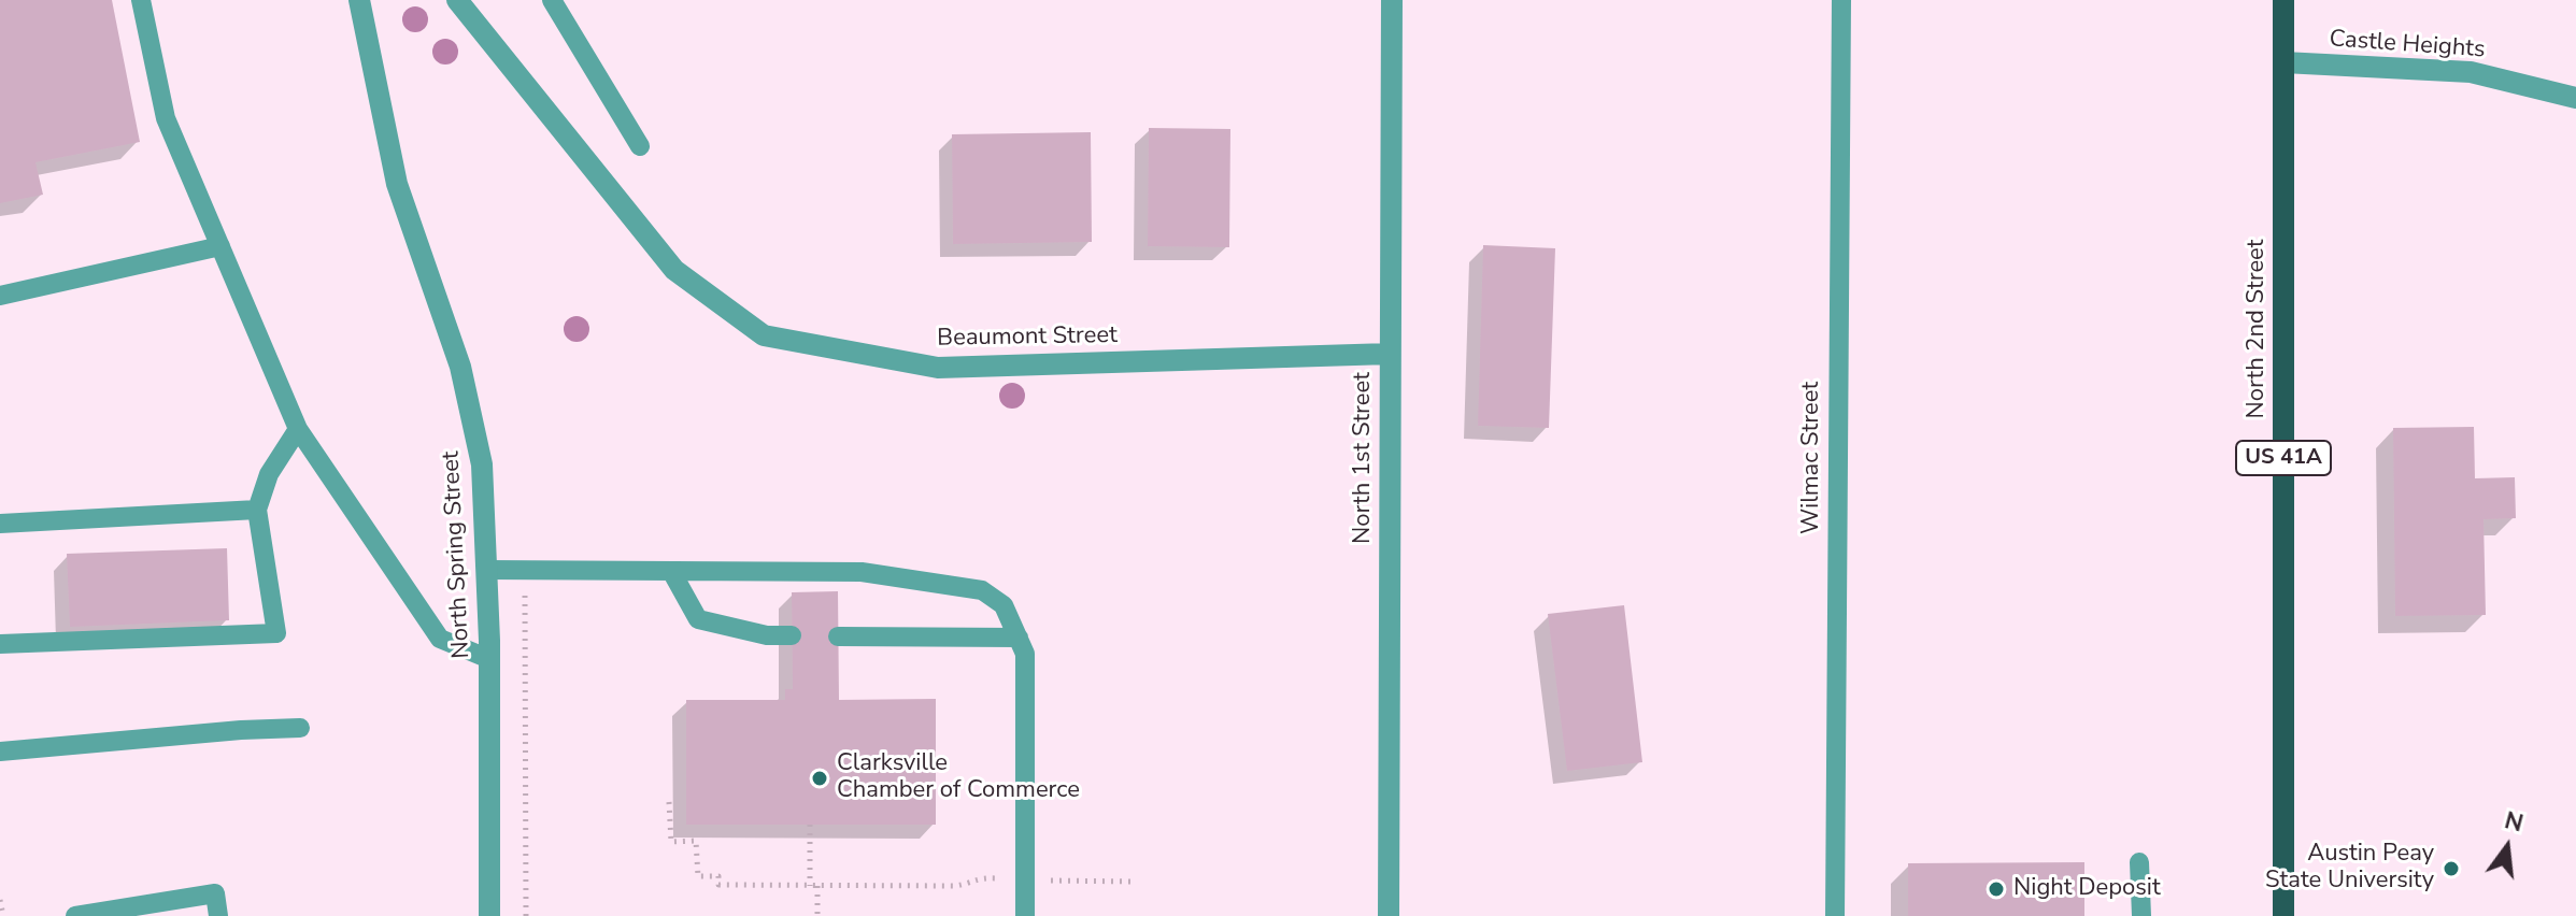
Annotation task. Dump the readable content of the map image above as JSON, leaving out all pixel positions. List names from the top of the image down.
{
  "streets": {
    "main road": ["North 2nd Street", "US 41A"],
    "street": [
      "Castle Heights",
      "Beaumont Street",
      "North 1st Street",
      "North Spring Street"
    ],
    "lane": ["Wilmac Street"]
  },
  "crossings": [
    ["Castle Heights", "North 2nd Street"],
    ["Beaumont Street", "North 1st Street"]
  ],
  "places": ["Clarksville Chamber of Commerce", "Austin Peay State University", "Night Deposit"],
  "north": "top"
}
